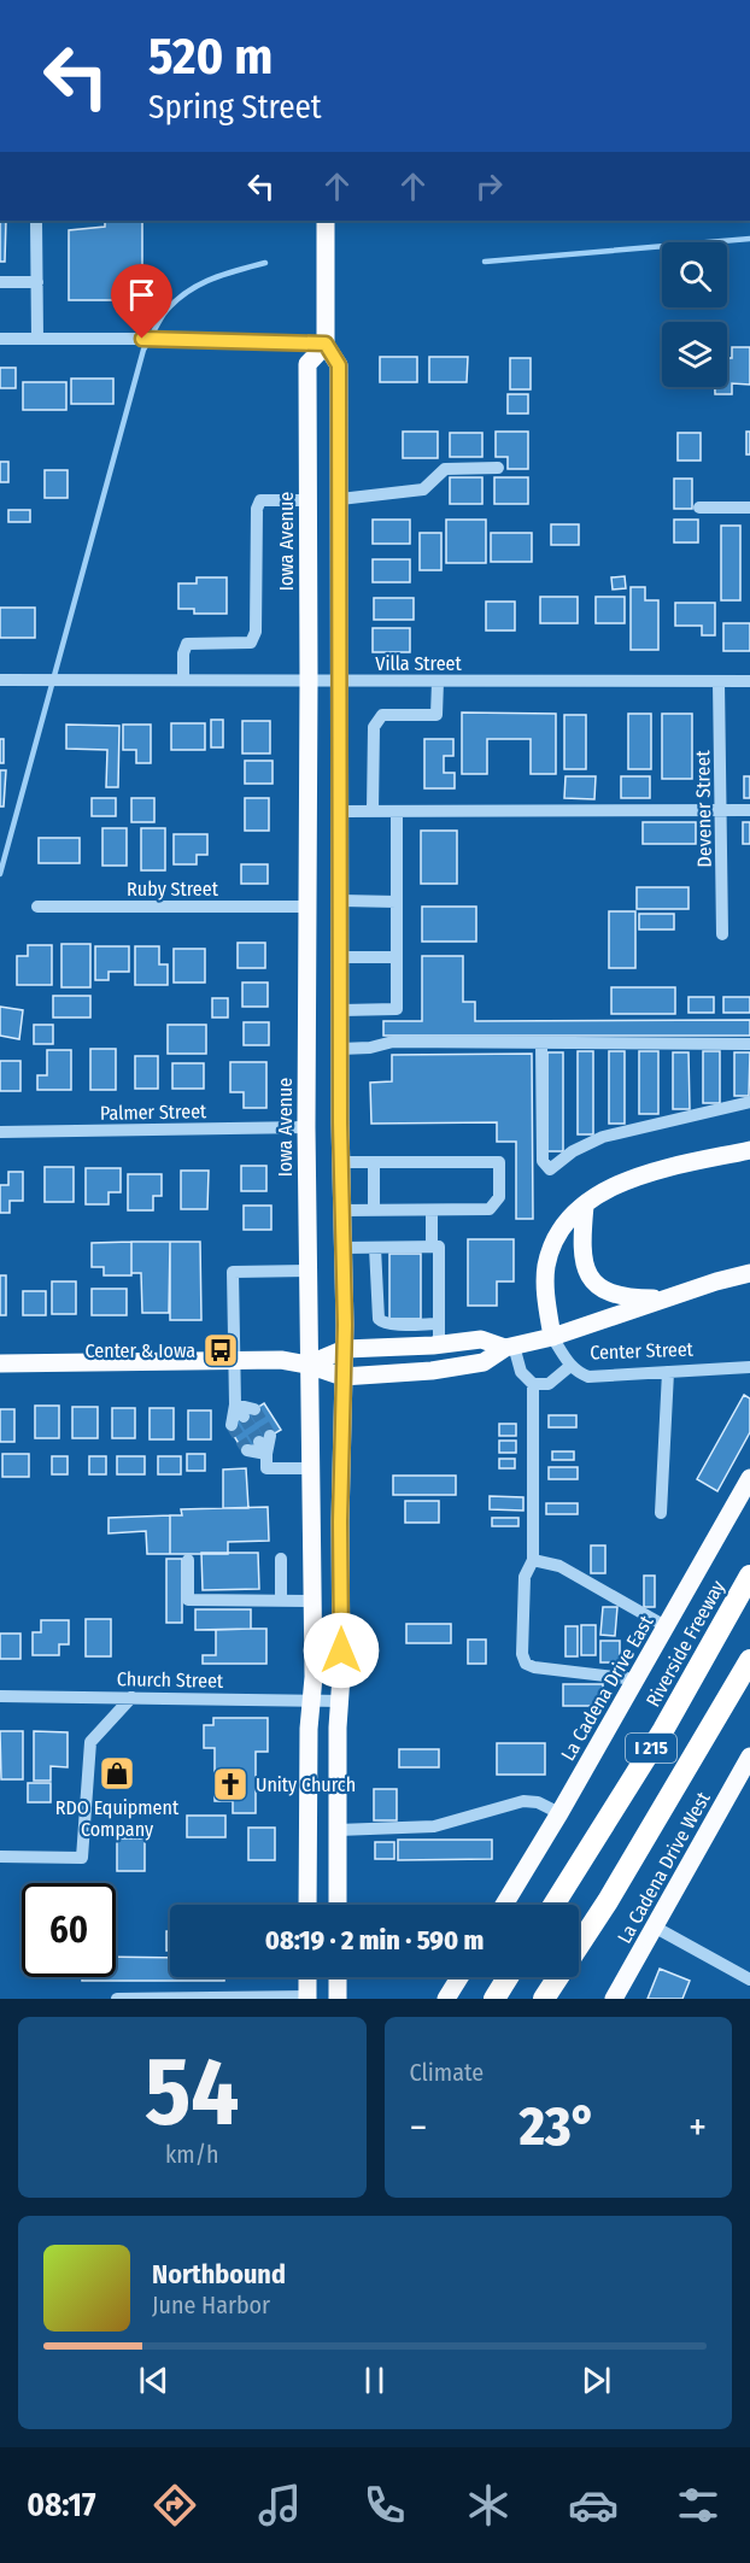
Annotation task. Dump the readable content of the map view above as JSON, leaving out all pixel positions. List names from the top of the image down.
{
  "streets": {
    "highway": ["Riverside Freeway", "I 215"],
    "main road": [
      "Iowa Avenue",
      "Center Street",
      "La Cadena Drive East",
      "La Cadena Drive West"
    ],
    "street": [
      "Villa Street",
      "Devener Street",
      "Ruby Street",
      "Palmer Street",
      "Church Street"
    ]
  },
  "crossings": [
    ["Iowa Avenue", "Villa Street"],
    ["Iowa Avenue", "Ruby Street"],
    ["Iowa Avenue", "Palmer Street"],
    ["Iowa Avenue", "Center Street"],
    ["Iowa Avenue", "Church Street"],
    ["Villa Street", "Devener Street"]
  ],
  "places": {
    "bus stop": ["Center & Iowa"],
    "shop": ["RDO Equipment Company"],
    "church": ["Unity Church"]
  },
  "page": {
    "turn": ["520 m", "Spring Street"],
    "limit": "60",
    "trip": "08:19 · 2 min · 590 m",
    "tile": [
      ["54", "km/h"],
      "Climate"
    ],
    "heat": ["−", "23°", "+"],
    "song": ["Northbound", "June Harbor"],
    "tabs": "08:17"
  }
}
